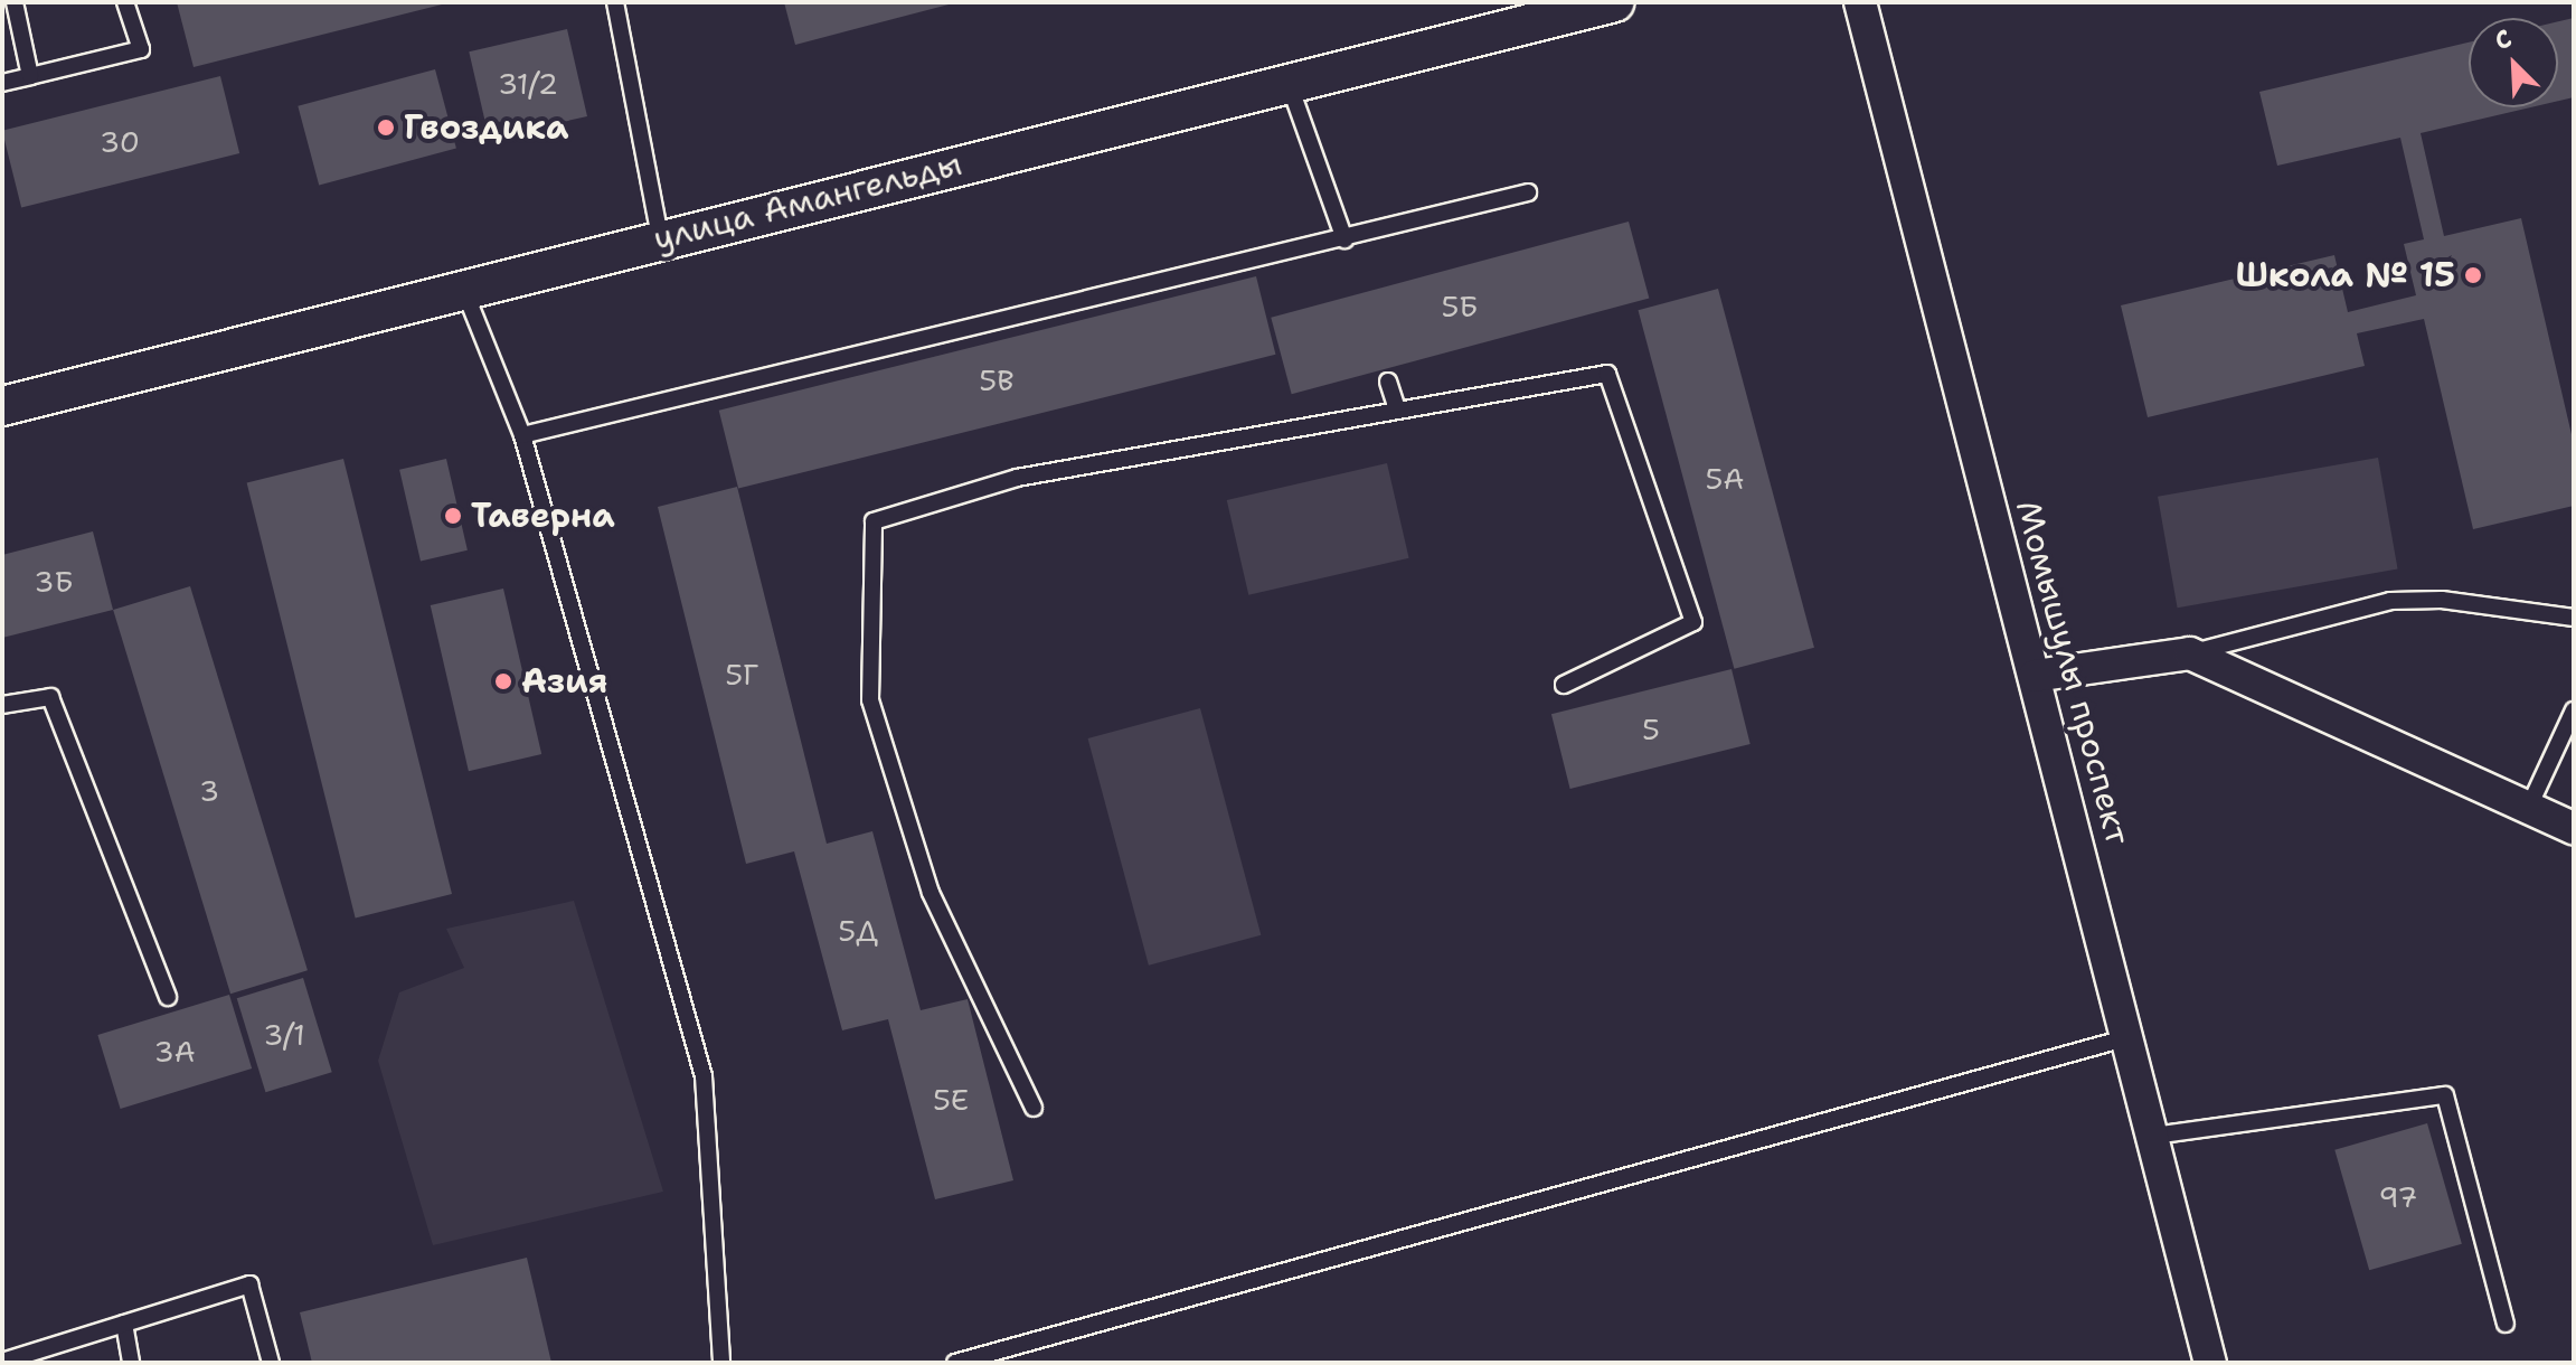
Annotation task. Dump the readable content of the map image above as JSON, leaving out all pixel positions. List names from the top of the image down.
{
  "streets": {
    "street": ["улица Амангельды", "Момышулы проспект"]
  },
  "places": [
    "Гвоздика",
    "Школа № 15",
    "Таверна",
    "Азия"
  ],
  "house_numbers": [
    "31/2",
    "30",
    "5Б",
    "5В",
    "5А",
    "3Б",
    "5Г",
    "5",
    "3",
    "5Д",
    "3/1",
    "3А",
    "5Е",
    "97"
  ],
  "north": "top left"
}
